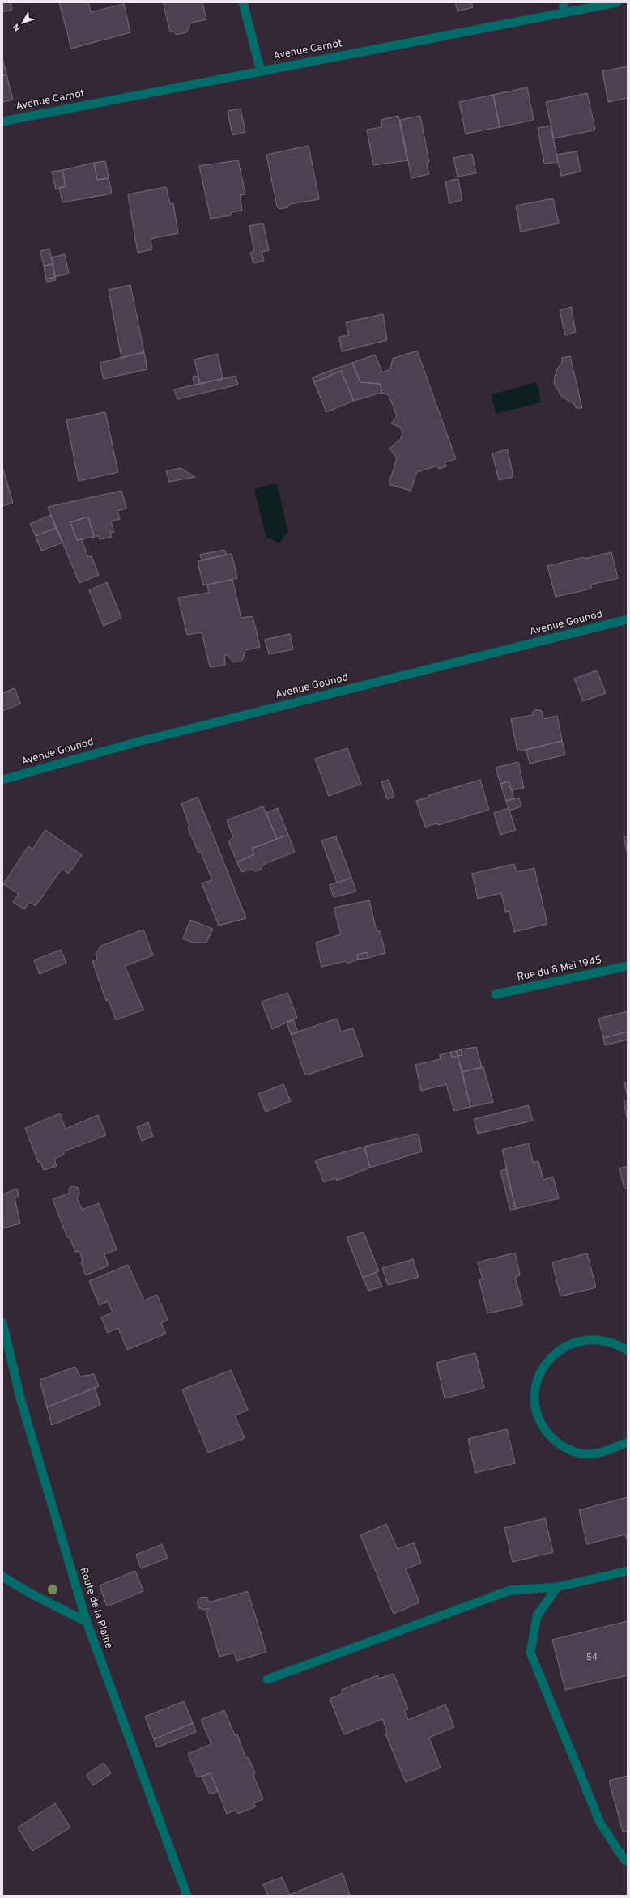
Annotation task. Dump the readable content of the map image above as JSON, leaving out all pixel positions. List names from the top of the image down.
{
  "streets": {
    "street": [
      "Avenue Carnot",
      "Avenue Gounod",
      "Rue du 8 Mai 1945",
      "Route de la Plaine"
    ]
  },
  "house_numbers": ["54"],
  "north": "bottom left"
}
